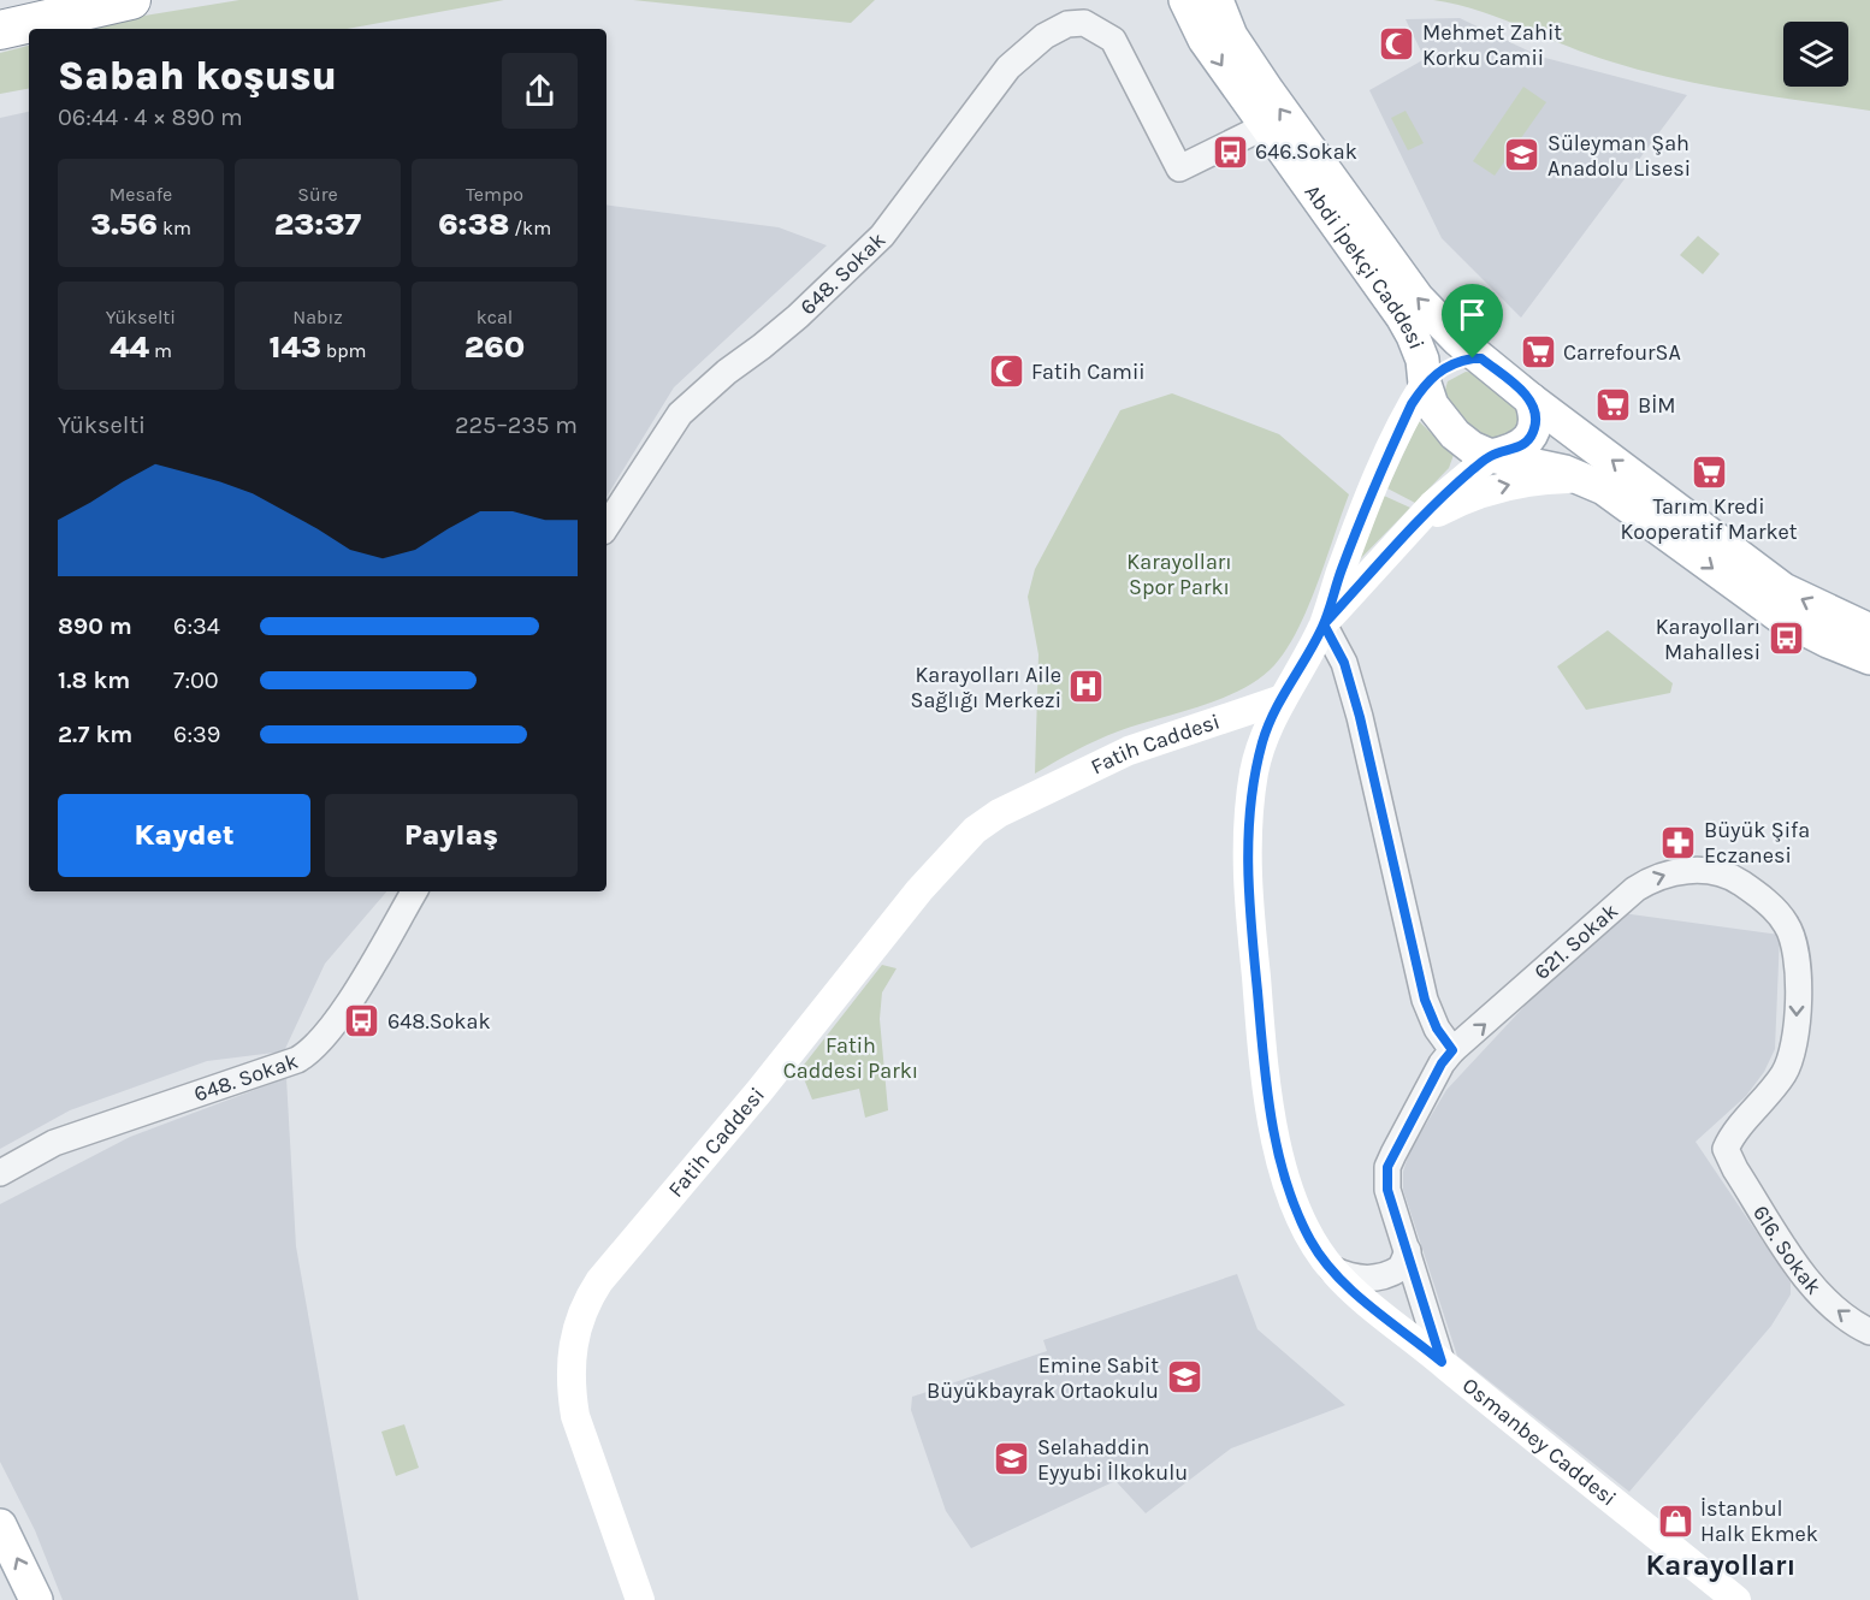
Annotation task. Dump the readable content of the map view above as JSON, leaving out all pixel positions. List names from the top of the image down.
{
  "streets": {
    "main road": ["Abdi İpekçi Caddesi", "Fatih Caddesi", "Osmanbey Caddesi"],
    "street": ["648. Sokak", "621. Sokak", "616. Sokak"]
  },
  "crossings": [
    ["Abdi İpekçi Caddesi", "648. Sokak"],
    ["Abdi İpekçi Caddesi", "Osmanbey Caddesi"],
    ["Fatih Caddesi", "Osmanbey Caddesi"],
    ["621. Sokak", "616. Sokak"],
    ["621. Sokak", "Osmanbey Caddesi"]
  ],
  "one_way": ["616. Sokak"],
  "districts": ["Karayolları"],
  "parks": ["Karayolları Spor Parkı", "Fatih Caddesi Parkı"],
  "places": {
    "mosque": ["Mehmet Zahit Korku Camii", "Fatih Camii"],
    "bus stop": ["646.Sokak", "Karayolları Mahallesi", "648.Sokak"],
    "school or university": ["Süleyman Şah Anadolu Lisesi", "Emine Sabit Büyükbayrak Ortaokulu", "Selahaddin Eyyubi İlkokulu"],
    "supermarket": ["CarrefourSA", "BİM", "Tarım Kredi Kooperatif Market"],
    "hospital": ["Karayolları Aile Sağlığı Merkezi"],
    "pharmacy": ["Büyük Şifa Eczanesi"],
    "shop": ["İstanbul Halk Ekmek"]
  },
  "page": {
    "heading": ["Sabah koşusu", "06:44 · 4 × 890 m"],
    "stats": [
      ["Mesafe", "3.56 km"],
      ["Süre", "23:37"],
      ["Tempo", "6:38 /km"],
      ["Yükselti", "44 m"],
      ["Nabız", "143 bpm"],
      ["kcal", "260"]
    ],
    "chart": ["Yükselti", "225–235 m"],
    "list": [
      {
        "name": "890 m",
        "note": "6:34"
      },
      {
        "name": "1.8 km",
        "note": "7:00"
      },
      {
        "name": "2.7 km",
        "note": "6:39"
      }
    ],
    "buttons": ["Kaydet", "Paylaş"]
  }
}
